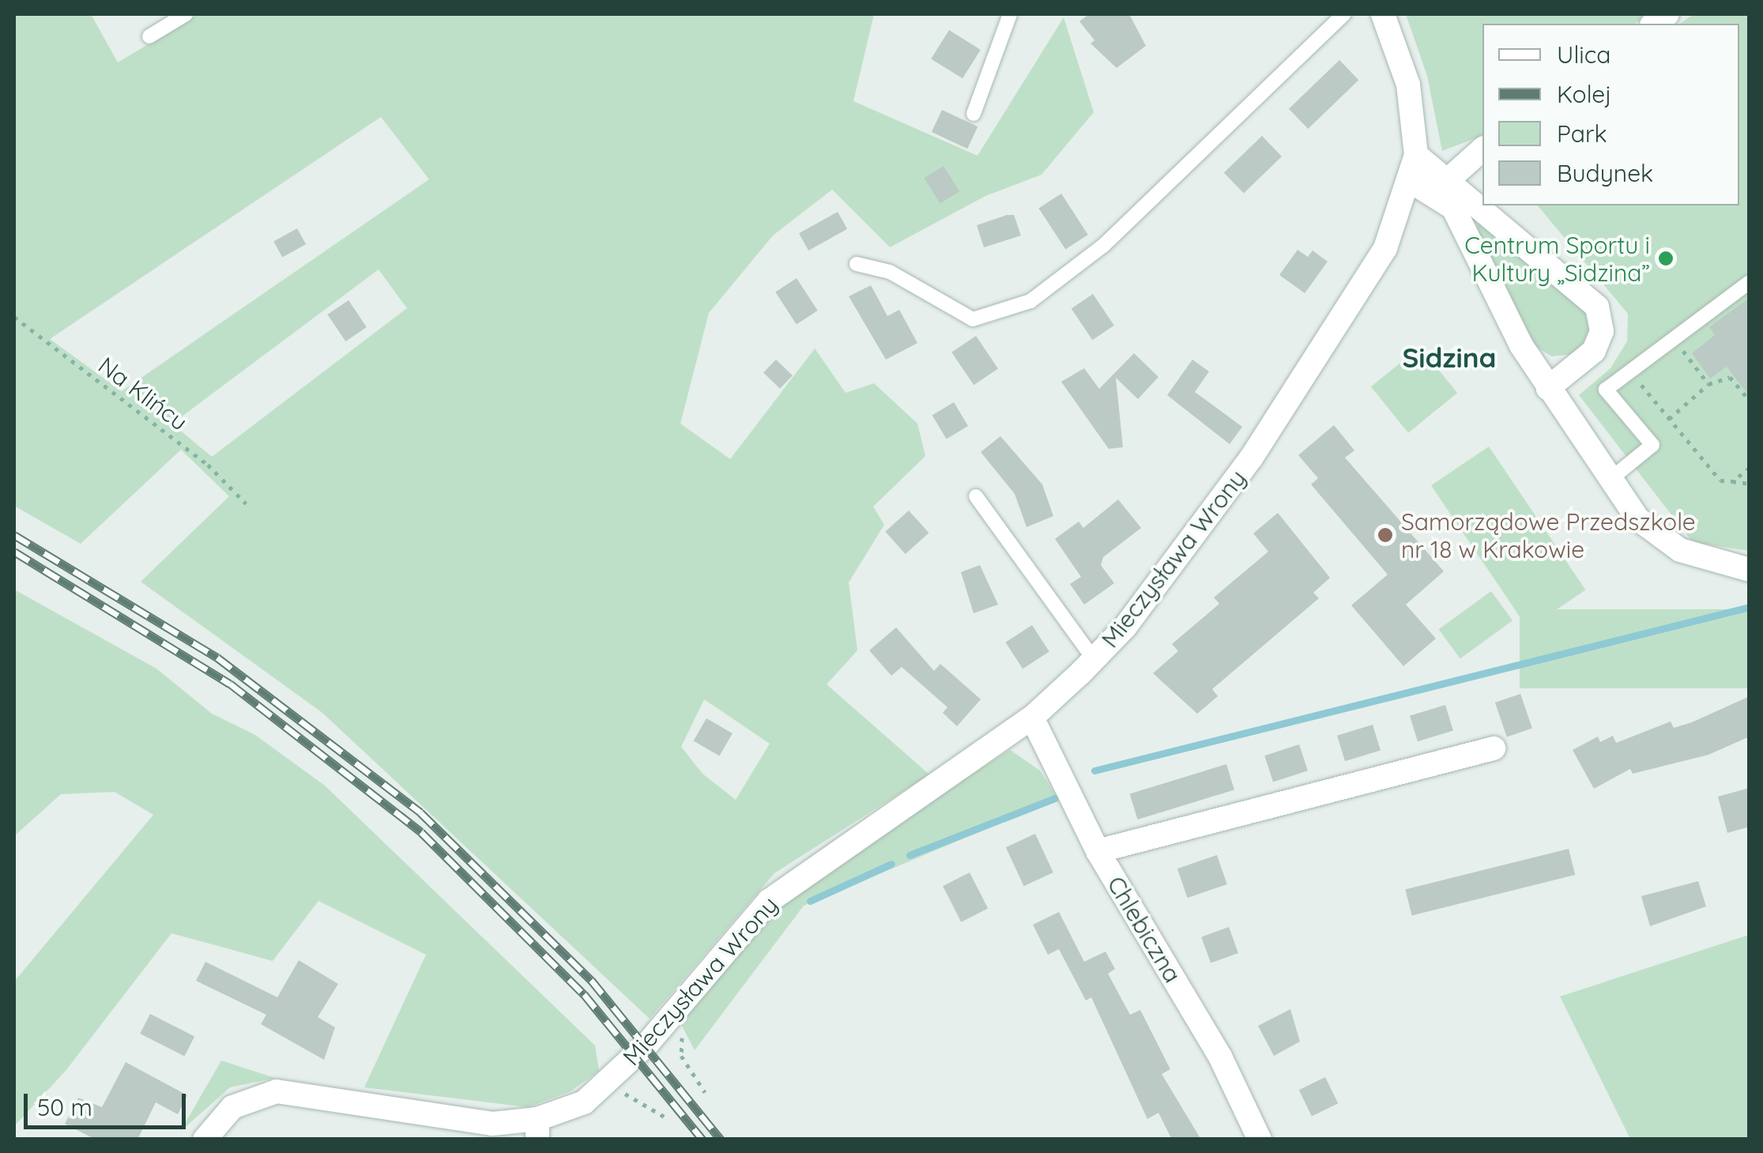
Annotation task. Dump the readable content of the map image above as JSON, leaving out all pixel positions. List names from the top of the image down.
{
  "streets": {
    "street": ["Mieczysława Wrony", "Chlebiczna"],
    "path": ["Na Klińcu"]
  },
  "crossings": [
    ["Mieczysława Wrony", "Chlebiczna"]
  ],
  "districts": ["Sidzina"],
  "places": ["Centrum Sportu i Kultury „Sidzina”", "Samorządowe Przedszkole nr 18 w Krakowie"],
  "legend": [
    "Ulica",
    "Kolej",
    "Park",
    "Budynek"
  ],
  "scale_bar": "50 m"
}
